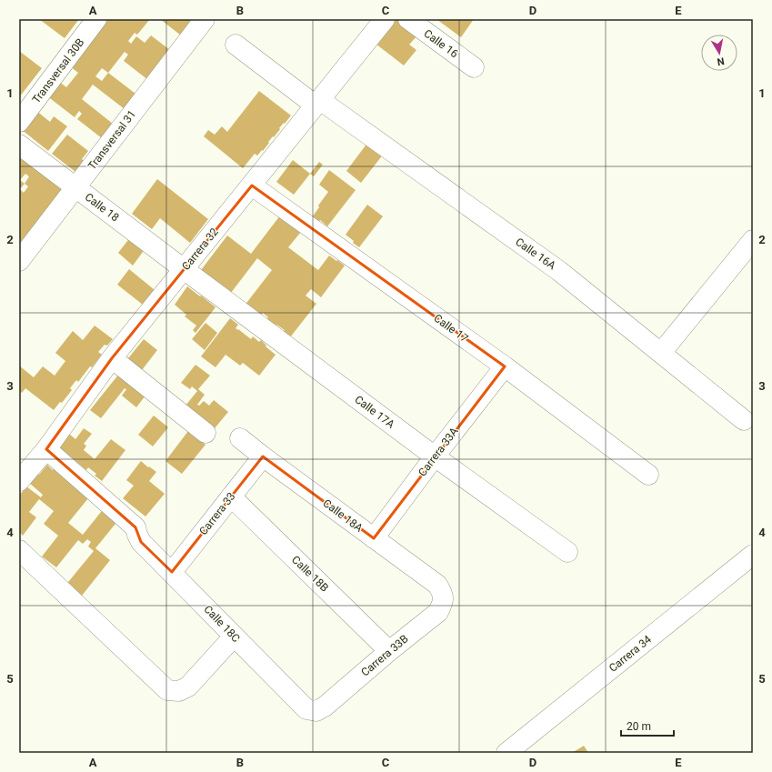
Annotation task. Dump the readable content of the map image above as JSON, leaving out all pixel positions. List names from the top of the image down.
{
  "streets": {
    "street": [
      "Calle 16",
      "Transversal 30B",
      "Transversal 31",
      "Calle 18",
      "Carrera 32",
      "Calle 16A",
      "Calle 17",
      "Calle 17A",
      "Carrera 33A",
      "Carrera 33",
      "Calle 18A",
      "Calle 18B",
      "Calle 18C",
      "Carrera 34",
      "Carrera 33B"
    ]
  },
  "crossings": [
    ["Transversal 31", "Calle 18"],
    ["Calle 18", "Carrera 32"],
    ["Calle 18", "Calle 17A"],
    ["Carrera 32", "Calle 16A"],
    ["Carrera 32", "Calle 17"],
    ["Carrera 32", "Calle 17A"],
    ["Carrera 32", "Calle 18C"],
    ["Calle 17", "Carrera 33A"],
    ["Calle 17A", "Carrera 33A"],
    ["Carrera 33A", "Calle 18A"],
    ["Carrera 33", "Calle 18A"],
    ["Carrera 33", "Calle 18B"],
    ["Carrera 33", "Calle 18C"],
    ["Calle 18A", "Carrera 33B"],
    ["Calle 18B", "Carrera 33B"],
    ["Calle 18C", "Carrera 33B"]
  ],
  "scale_bar": "20 m",
  "north": "bottom",
  "grid": {
    "columns": [
      "A",
      "B",
      "C",
      "D",
      "E"
    ],
    "rows": [
      "1",
      "2",
      "3",
      "4",
      "5"
    ]
  }
}
